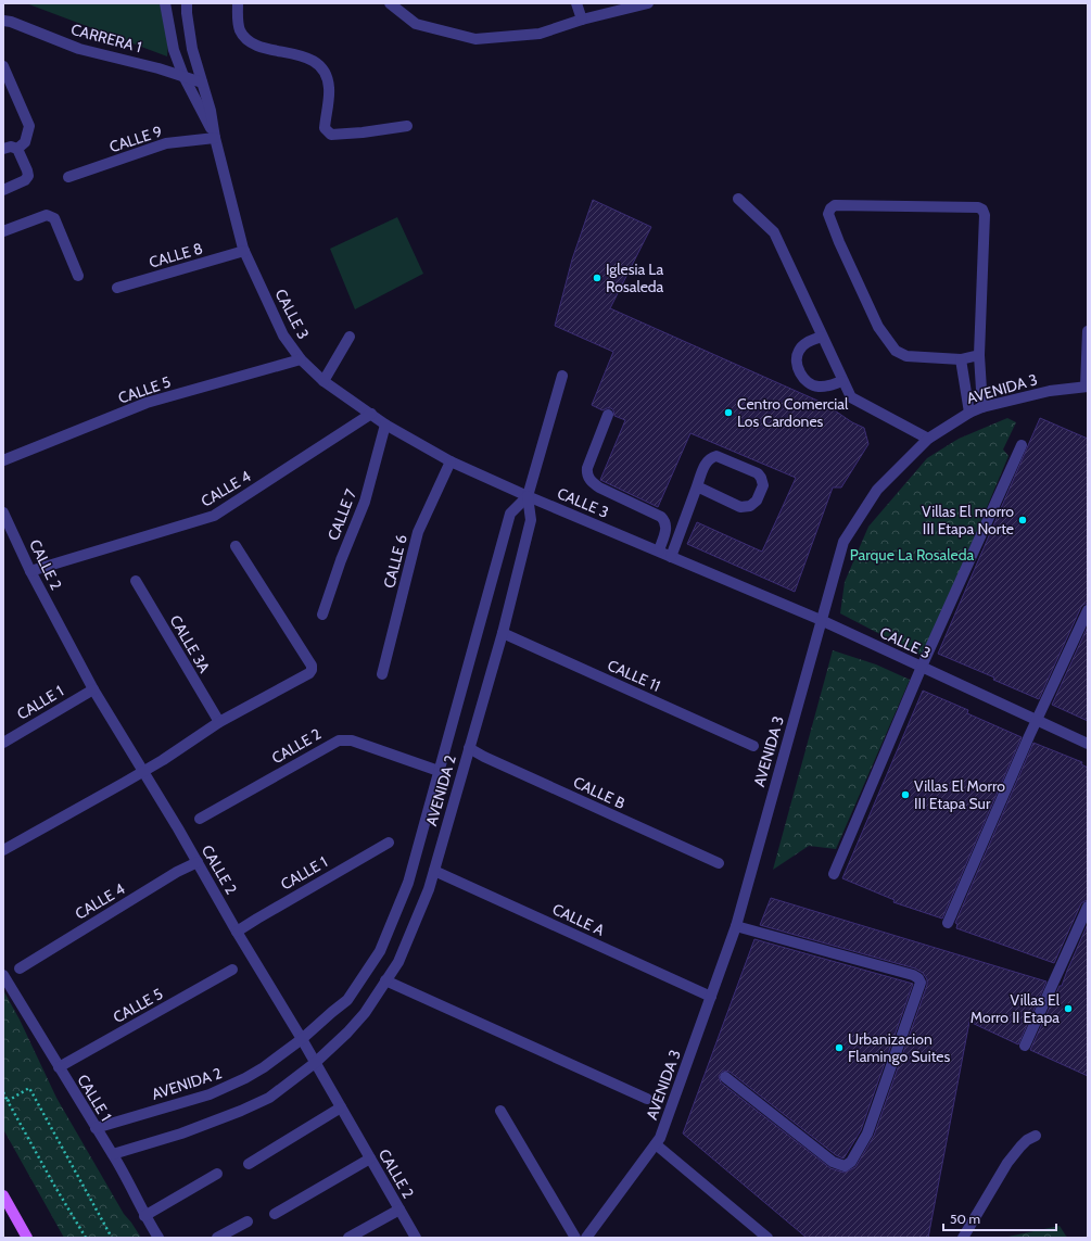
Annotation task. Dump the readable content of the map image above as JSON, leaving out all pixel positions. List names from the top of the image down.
{
  "streets": {
    "street": [
      "CARRERA 1",
      "CALLE 9",
      "CALLE 8",
      "CALLE 3",
      "AVENIDA 3",
      "CALLE 5",
      "CALLE 4",
      "CALLE 7",
      "CALLE 6",
      "CALLE 2",
      "CALLE 3A",
      "CALLE 11",
      "CALLE 1",
      "AVENIDA 2",
      "CALLE B",
      "CALLE A"
    ]
  },
  "crossings": [
    ["CALLE 9", "CALLE 3"],
    ["CALLE 8", "CALLE 3"],
    ["CALLE 3", "AVENIDA 3"],
    ["CALLE 3", "CALLE 5"],
    ["CALLE 3", "CALLE 4"],
    ["CALLE 3", "CALLE 7"],
    ["CALLE 3", "CALLE 6"],
    ["CALLE 3", "AVENIDA 2"],
    ["AVENIDA 3", "CALLE A"],
    ["CALLE 5", "CALLE 1"],
    ["CALLE 4", "CALLE 2"],
    ["CALLE 2", "CALLE 1"],
    ["CALLE 2", "AVENIDA 2"],
    ["CALLE 11", "AVENIDA 2"],
    ["CALLE 1", "AVENIDA 2"],
    ["AVENIDA 2", "CALLE B"],
    ["AVENIDA 2", "CALLE A"]
  ],
  "parks": ["Parque La Rosaleda"],
  "places": [
    "Iglesia La Rosaleda",
    "Centro Comercial Los Cardones",
    "Villas El morro III Etapa Norte",
    "Villas El Morro III Etapa Sur",
    "Villas El Morro II Etapa",
    "Urbanizacion Flamingo Suites"
  ],
  "scale_bar": "50 m"
}
